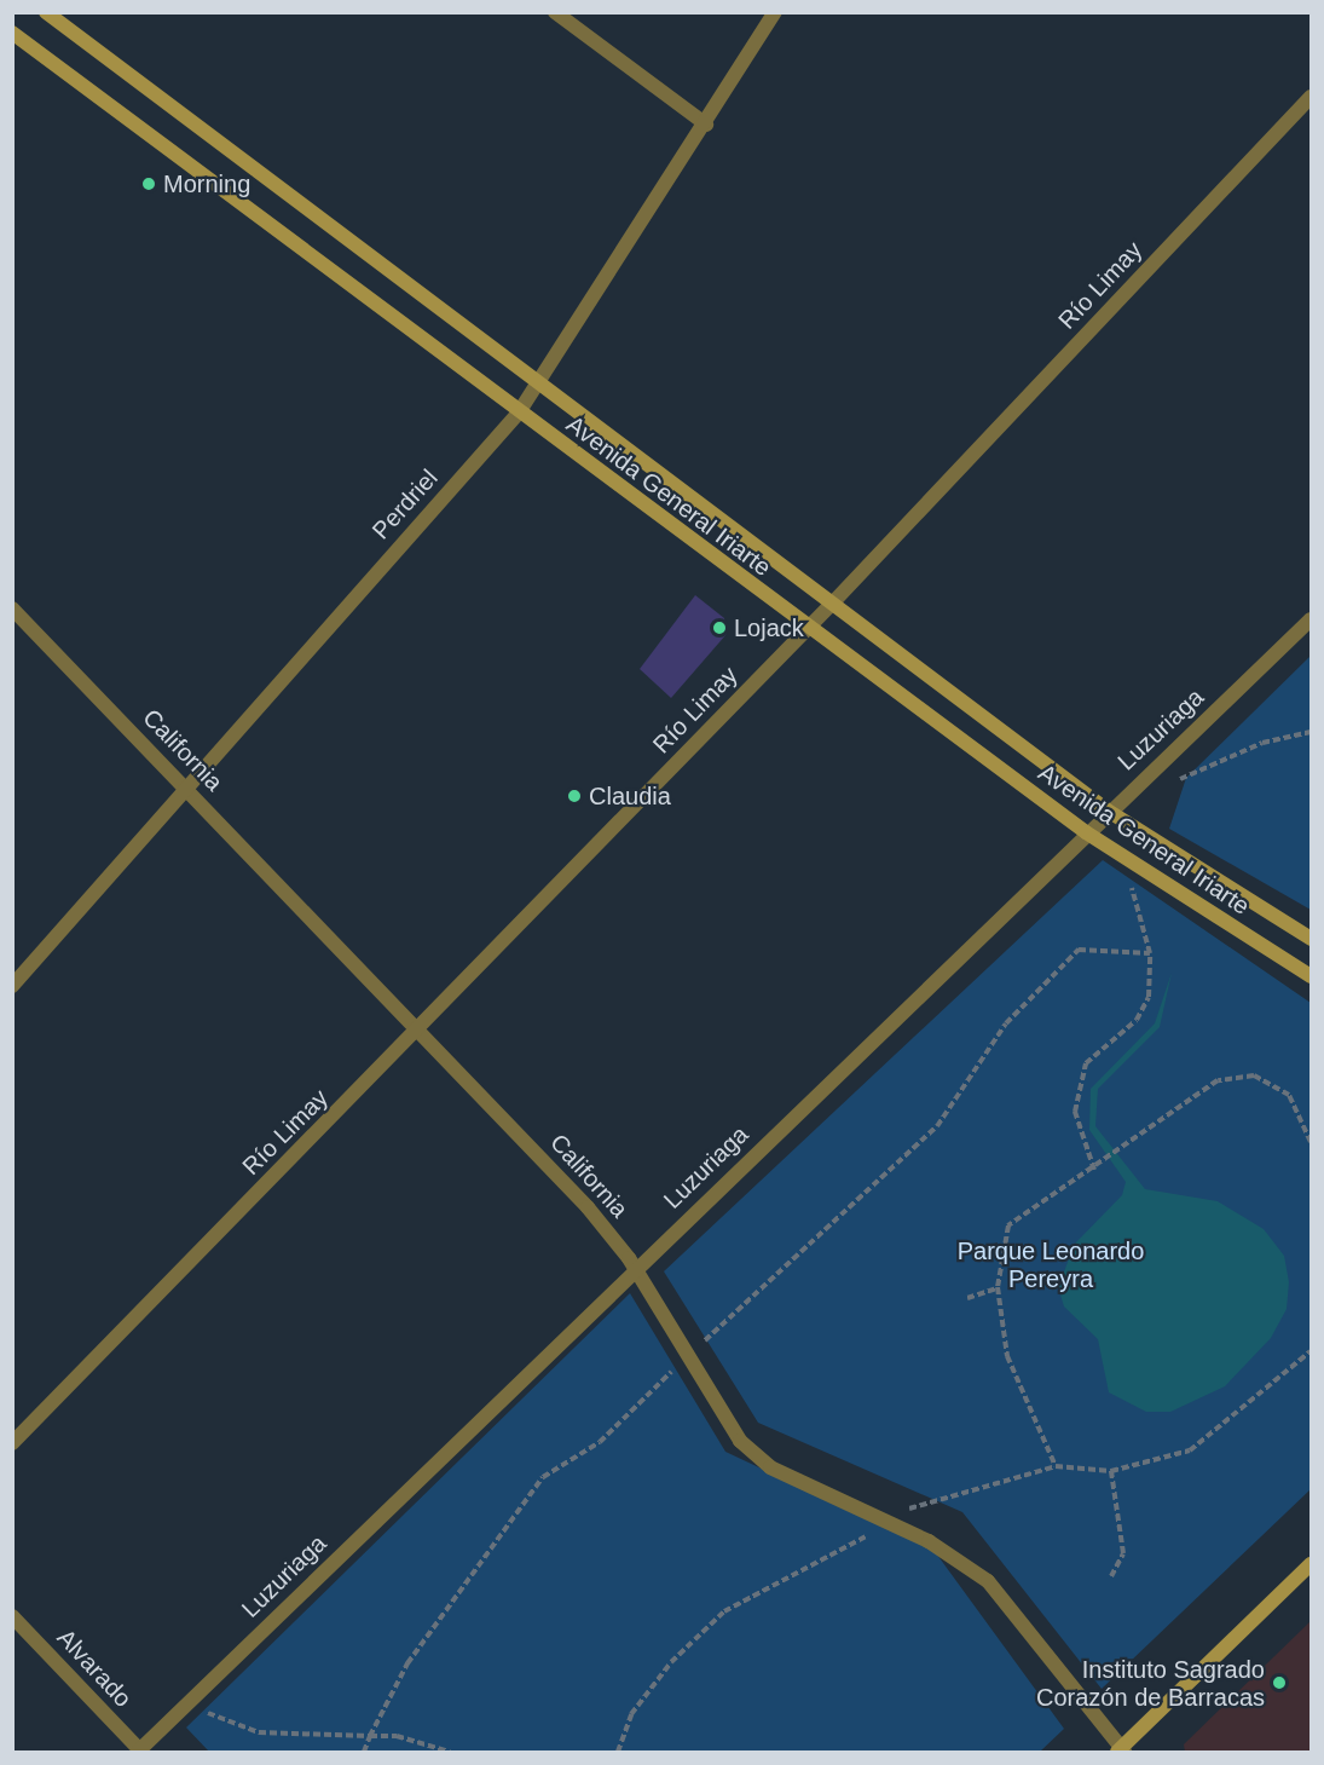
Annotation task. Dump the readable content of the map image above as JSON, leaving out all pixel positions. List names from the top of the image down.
{
  "streets": {
    "main road": ["Avenida General Iriarte"],
    "street": [
      "Río Limay",
      "Perdriel",
      "Luzuriaga",
      "California",
      "Alvarado"
    ]
  },
  "crossings": [
    ["Río Limay", "Avenida General Iriarte"],
    ["Río Limay", "California"],
    ["Avenida General Iriarte", "Perdriel"],
    ["Avenida General Iriarte", "Luzuriaga"],
    ["Perdriel", "California"],
    ["Luzuriaga", "California"],
    ["Luzuriaga", "Alvarado"]
  ],
  "parks": ["Parque Leonardo Pereyra"],
  "places": [
    "Morning",
    "Lojack",
    "Claudia",
    "Instituto Sagrado Corazón de Barracas"
  ]
}
